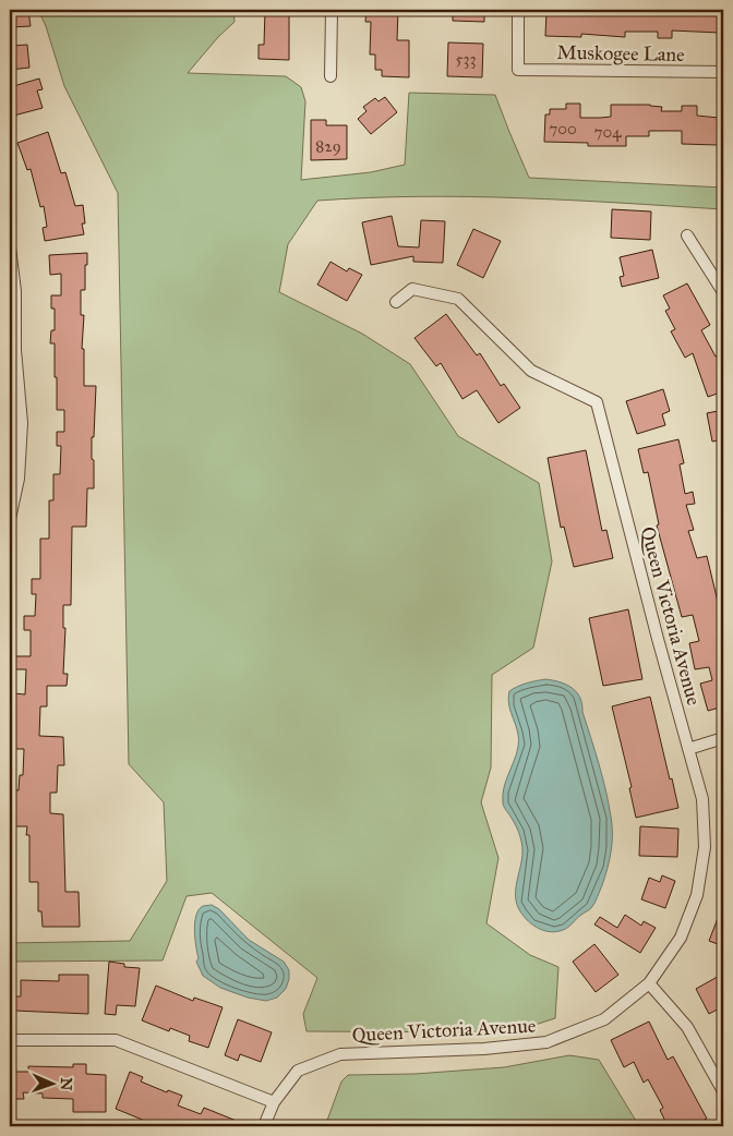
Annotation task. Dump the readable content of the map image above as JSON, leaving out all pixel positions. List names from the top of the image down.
{
  "streets": {
    "street": ["Muskogee Lane", "Queen Victoria Avenue"]
  },
  "house_numbers": [
    "533",
    "700",
    "704",
    "829"
  ],
  "north": "right"
}
